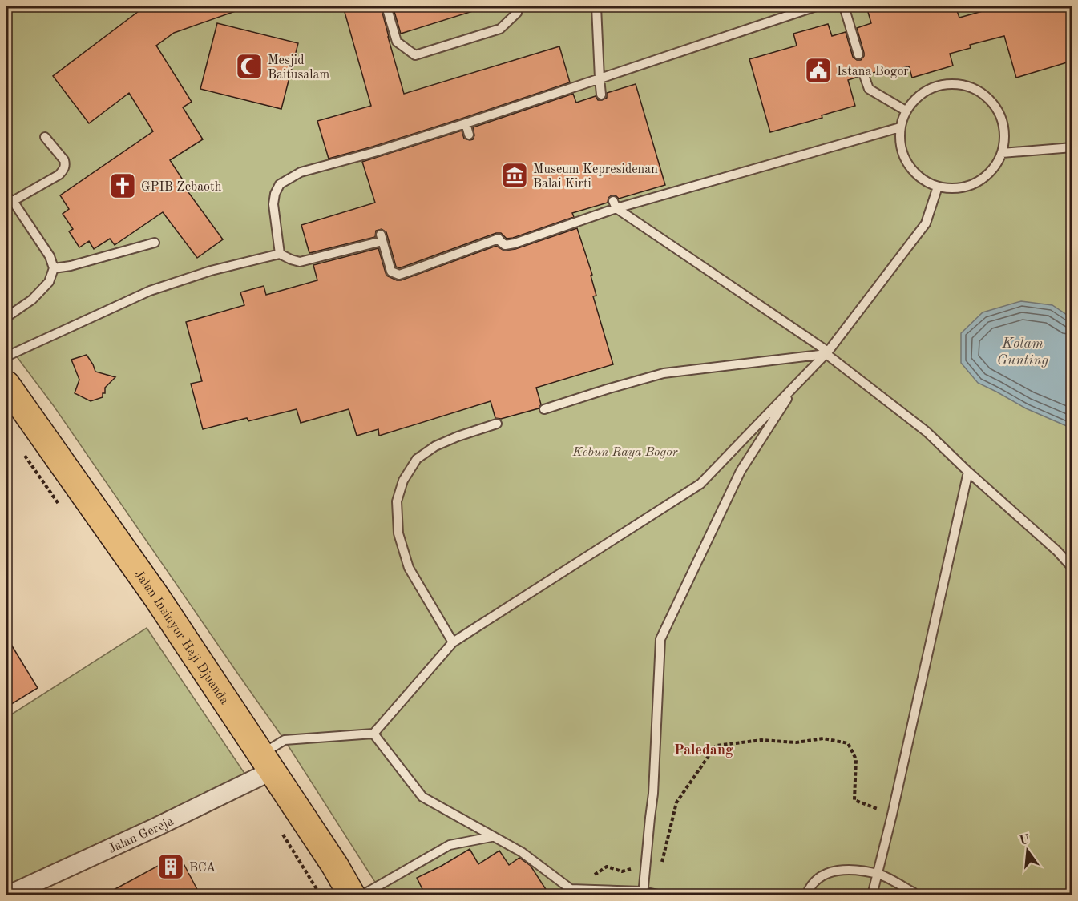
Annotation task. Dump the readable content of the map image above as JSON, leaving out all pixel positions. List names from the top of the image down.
{
  "streets": {
    "main road": ["Jalan Insinyur Haji Djuanda"],
    "street": ["Jalan Gereja"]
  },
  "crossings": [
    ["Jalan Insinyur Haji Djuanda", "Jalan Gereja"]
  ],
  "districts": ["Paledang"],
  "water": ["Kolam Gunting"],
  "parks": ["Kebun Raya Bogor"],
  "places": {
    "mosque": ["Mesjid Baitusalam"],
    "public building": ["Istana Bogor"],
    "museum": ["Museum Kepresidenan Balai Kirti"],
    "church": ["GPIB Zebaoth"],
    "building": ["BCA"]
  },
  "north": "top"
}
